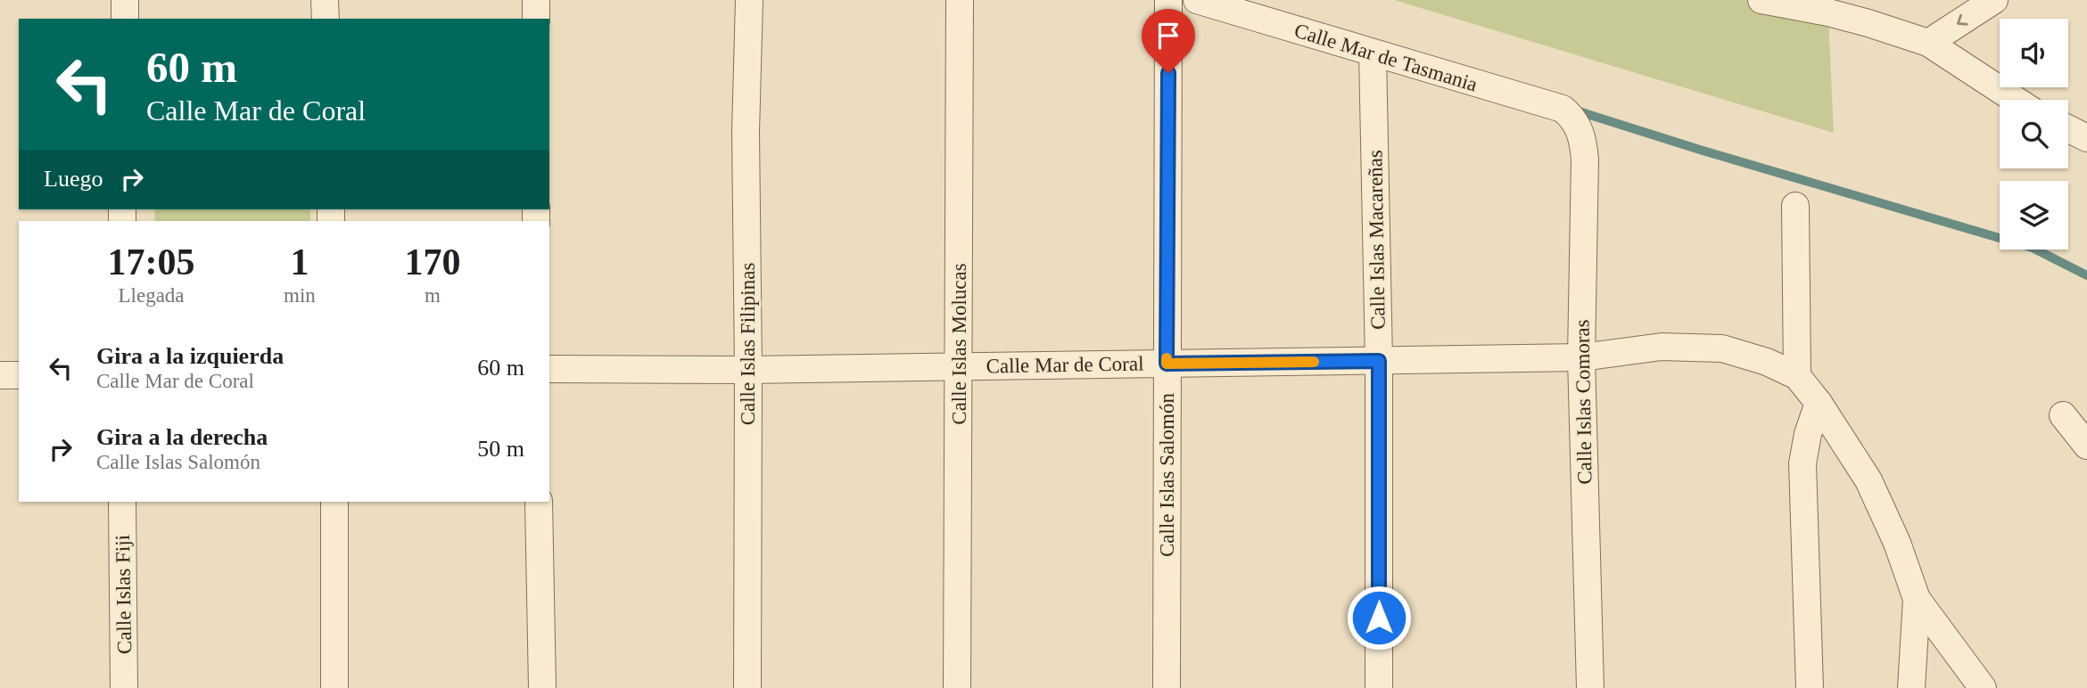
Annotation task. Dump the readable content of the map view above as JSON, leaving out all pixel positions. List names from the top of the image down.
{
  "streets": {
    "street": [
      "Calle Mar de Tasmania",
      "Calle Islas Macareñas",
      "Calle Islas Filipinas",
      "Calle Islas Molucas",
      "Calle Mar de Coral",
      "Calle Islas Comoras",
      "Calle Islas Salomón",
      "Calle Islas Fiji"
    ]
  },
  "crossings": [
    ["Calle Mar de Tasmania", "Calle Islas Macareñas"],
    ["Calle Mar de Tasmania", "Calle Islas Comoras"],
    ["Calle Islas Macareñas", "Calle Mar de Coral"],
    ["Calle Islas Filipinas", "Calle Mar de Coral"],
    ["Calle Islas Molucas", "Calle Mar de Coral"],
    ["Calle Mar de Coral", "Calle Islas Comoras"],
    ["Calle Mar de Coral", "Calle Islas Salomón"]
  ],
  "page": {
    "turn": ["60 m", "Calle Mar de Coral"],
    "then": "Luego",
    "eta": [
      "17:05",
      "Llegada",
      "1",
      "min",
      "170",
      "m"
    ],
    "list": [
      {
        "name": "Gira a la izquierda",
        "note": "Calle Mar de Coral",
        "value": "60 m"
      },
      {
        "name": "Gira a la derecha",
        "note": "Calle Islas Salomón",
        "value": "50 m"
      }
    ]
  }
}
